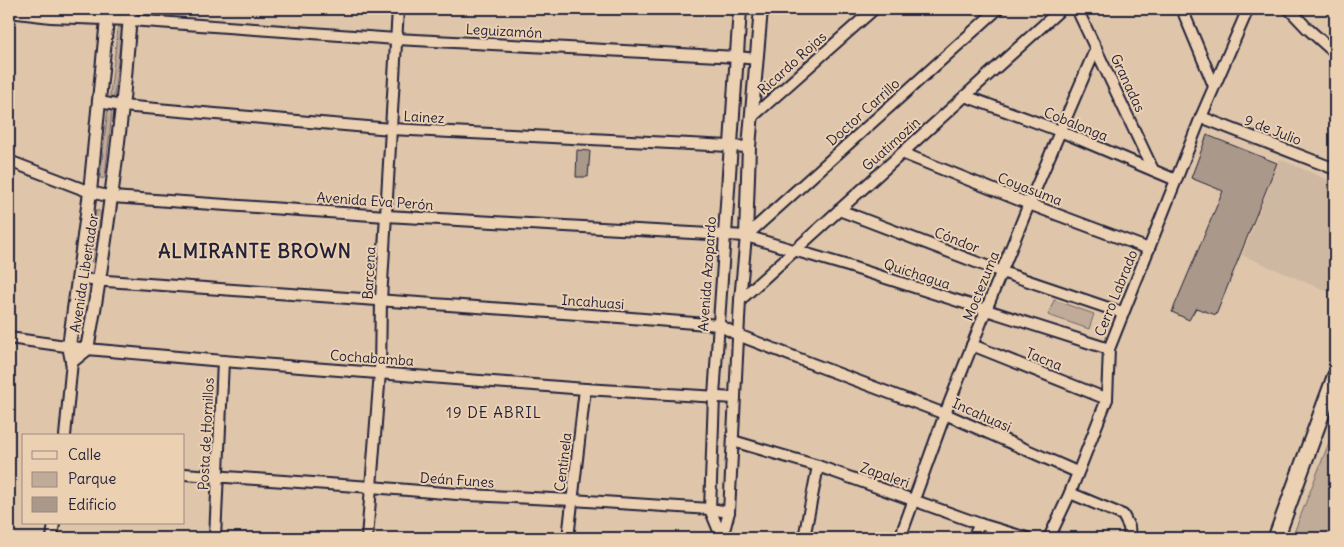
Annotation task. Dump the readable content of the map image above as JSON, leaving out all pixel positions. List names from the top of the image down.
{
  "streets": {
    "street": [
      "Leguizamón",
      "Ricardo Rojas",
      "Granadas",
      "Doctor Carrillo",
      "Lainez",
      "Cobalonga",
      "9 de Julio",
      "Guatimozín",
      "Coyasuma",
      "Avenida Eva Perón",
      "Cóndor",
      "Avenida Libertador",
      "Barcena",
      "Avenida Azopardo",
      "Quichagua",
      "Moctezuma",
      "Cerro Labrado",
      "Incahuasi",
      "Cochabamba",
      "Tacna",
      "Posta de Hornillos",
      "Centinela",
      "Zapaleri",
      "Deán Funes"
    ]
  },
  "crossings": [
    ["Leguizamón", "Avenida Libertador"],
    ["Leguizamón", "Barcena"],
    ["Leguizamón", "Avenida Azopardo"],
    ["Ricardo Rojas", "Avenida Azopardo"],
    ["Granadas", "Cobalonga"],
    ["Granadas", "Moctezuma"],
    ["Doctor Carrillo", "Avenida Eva Perón"],
    ["Doctor Carrillo", "Avenida Azopardo"],
    ["Doctor Carrillo", "Quichagua"],
    ["Lainez", "Avenida Libertador"],
    ["Lainez", "Barcena"],
    ["Lainez", "Avenida Azopardo"],
    ["Cobalonga", "Guatimozín"],
    ["Cobalonga", "Moctezuma"],
    ["Cobalonga", "Cerro Labrado"],
    ["9 de Julio", "Cerro Labrado"],
    ["Guatimozín", "Coyasuma"],
    ["Guatimozín", "Cóndor"],
    ["Guatimozín", "Avenida Azopardo"],
    ["Guatimozín", "Quichagua"],
    ["Coyasuma", "Moctezuma"],
    ["Coyasuma", "Cerro Labrado"],
    ["Avenida Eva Perón", "Avenida Libertador"],
    ["Avenida Eva Perón", "Barcena"],
    ["Avenida Eva Perón", "Avenida Azopardo"],
    ["Avenida Eva Perón", "Quichagua"],
    ["Cóndor", "Moctezuma"],
    ["Cóndor", "Cerro Labrado"],
    ["Avenida Libertador", "Incahuasi"],
    ["Avenida Libertador", "Cochabamba"],
    ["Barcena", "Incahuasi"],
    ["Barcena", "Cochabamba"],
    ["Barcena", "Deán Funes"],
    ["Avenida Azopardo", "Quichagua"],
    ["Avenida Azopardo", "Incahuasi"],
    ["Avenida Azopardo", "Cochabamba"],
    ["Avenida Azopardo", "Zapaleri"],
    ["Avenida Azopardo", "Deán Funes"],
    ["Quichagua", "Moctezuma"],
    ["Quichagua", "Cerro Labrado"],
    ["Moctezuma", "Incahuasi"],
    ["Moctezuma", "Tacna"],
    ["Moctezuma", "Zapaleri"],
    ["Cerro Labrado", "Incahuasi"],
    ["Cerro Labrado", "Tacna"],
    ["Cochabamba", "Posta de Hornillos"],
    ["Cochabamba", "Centinela"],
    ["Posta de Hornillos", "Deán Funes"],
    ["Centinela", "Deán Funes"]
  ],
  "districts": ["ALMIRANTE BROWN", "19 DE ABRIL"],
  "legend": ["Calle", "Parque", "Edificio"]
}
